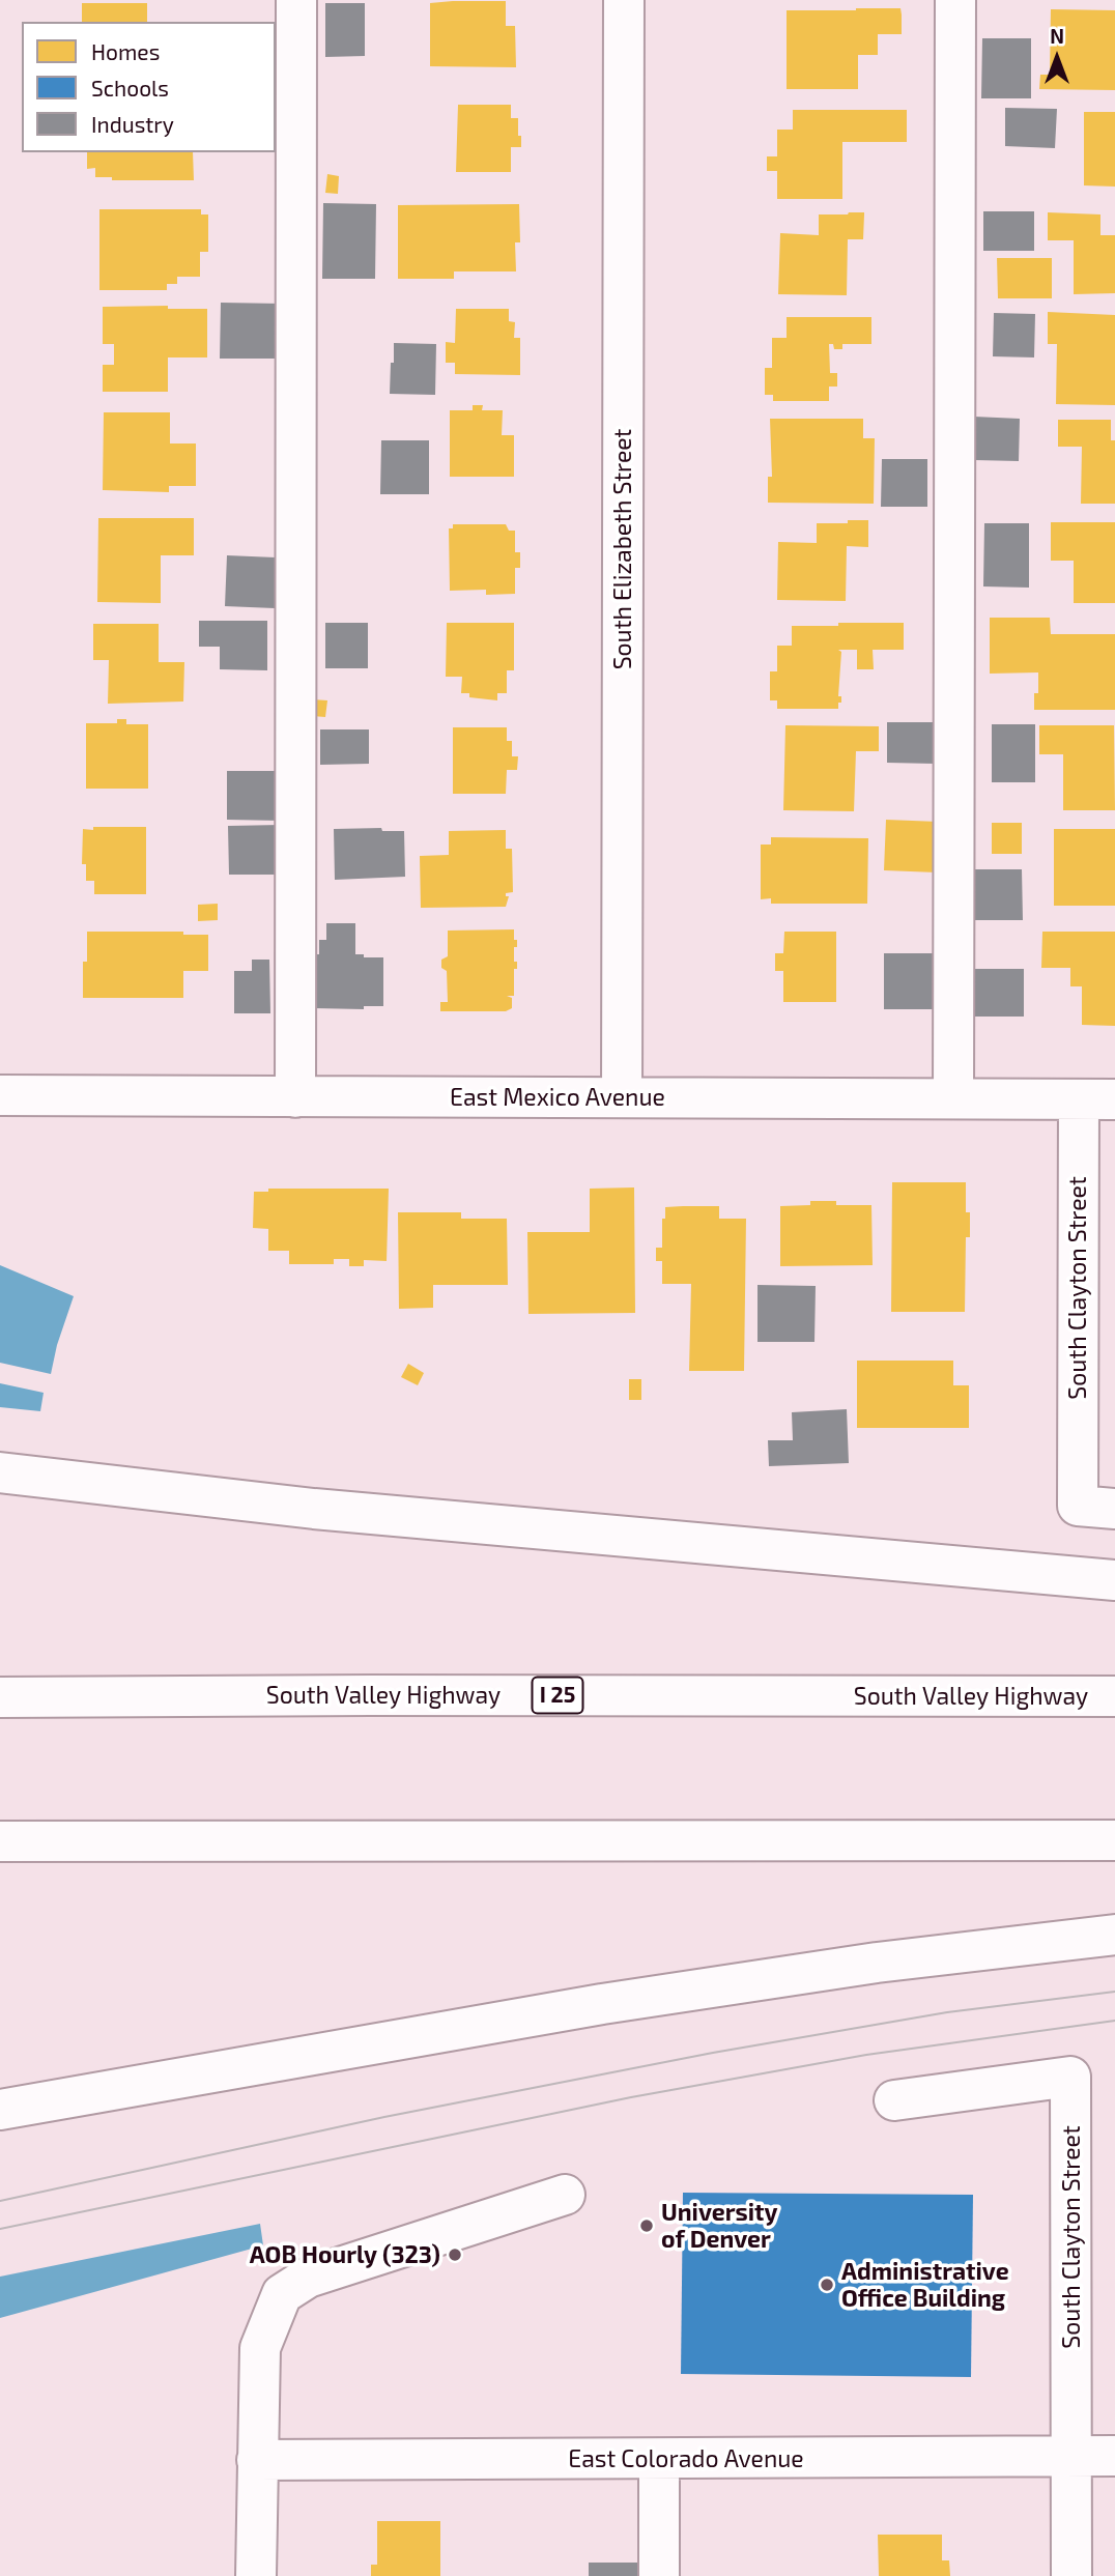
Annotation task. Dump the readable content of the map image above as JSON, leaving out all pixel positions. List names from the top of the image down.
{
  "streets": {
    "main road": [
      "South Elizabeth Street",
      "East Mexico Avenue",
      "South Clayton Street",
      "South Valley Highway",
      "I 25",
      "East Colorado Avenue"
    ]
  },
  "crossings": [
    ["South Elizabeth Street", "East Mexico Avenue"],
    ["East Mexico Avenue", "South Clayton Street"],
    ["South Clayton Street", "East Colorado Avenue"]
  ],
  "places": ["University of Denver", "AOB Hourly (323)", "Administrative Office Building"],
  "legend": ["Homes", "Schools", "Industry"],
  "north": "top"
}
